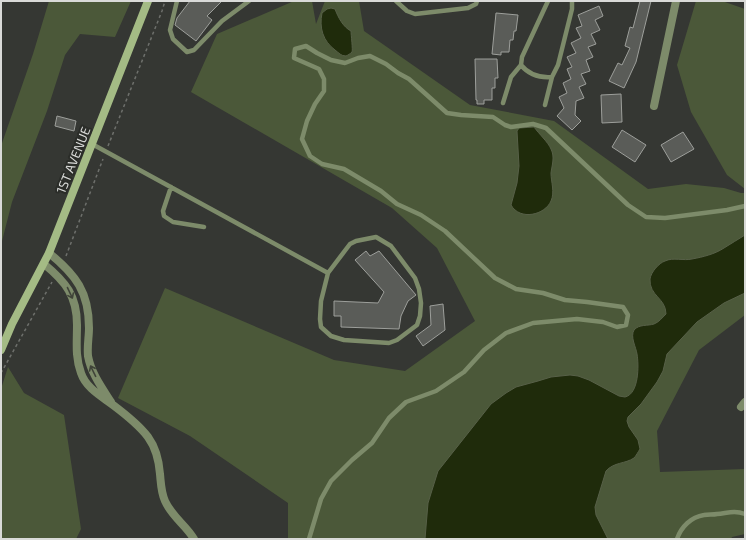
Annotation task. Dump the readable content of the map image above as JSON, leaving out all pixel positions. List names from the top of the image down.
{
  "streets": {
    "main road": ["1ST AVENUE"]
  }
}
